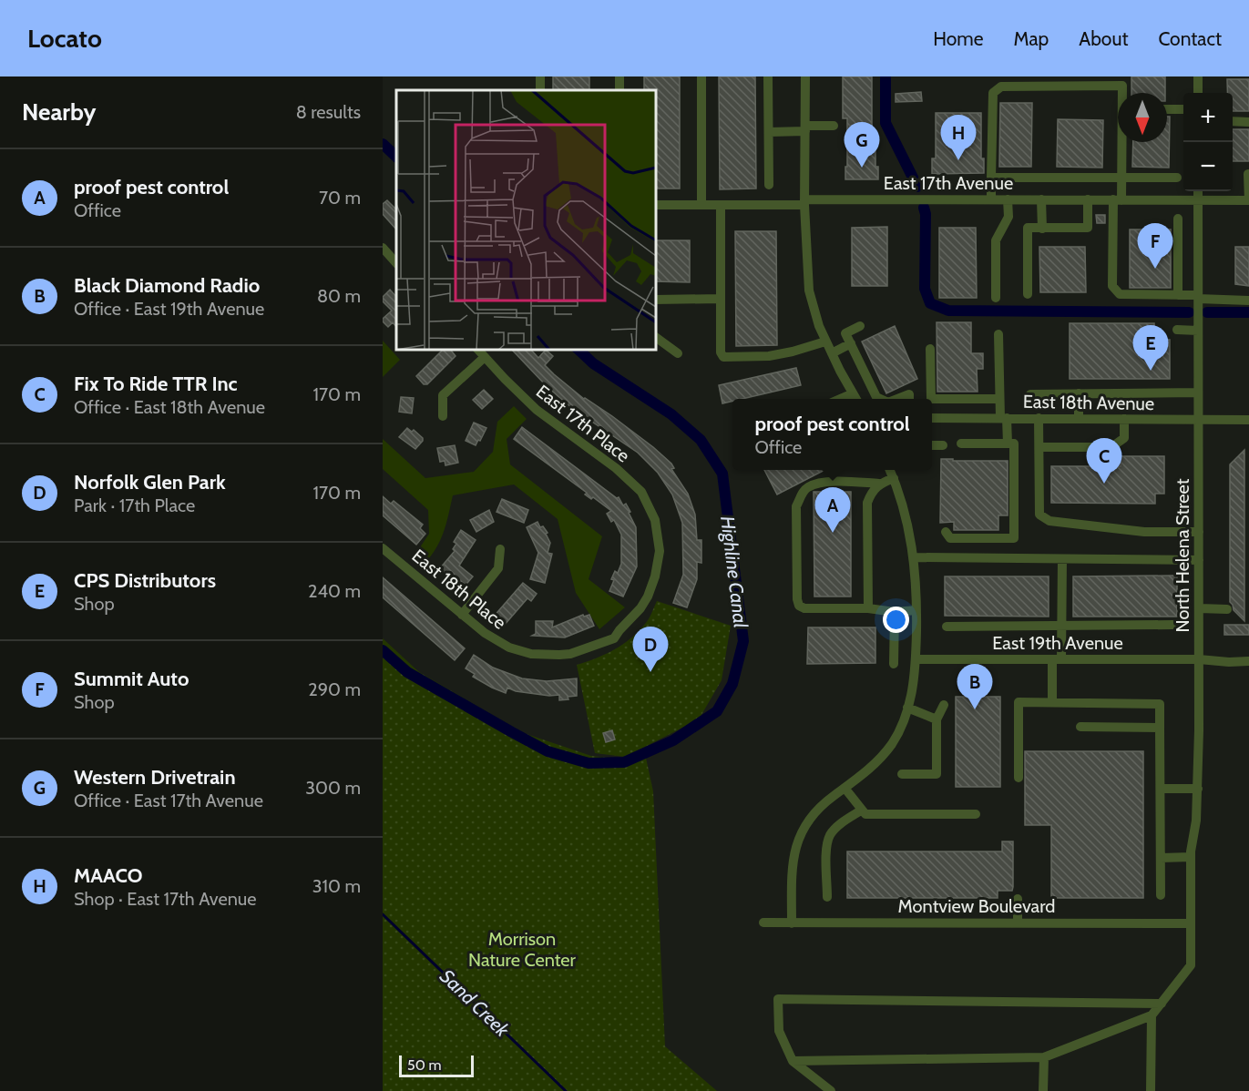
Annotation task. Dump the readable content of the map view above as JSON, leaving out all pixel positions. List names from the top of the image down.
{
  "streets": {
    "street": [
      "East 17th Avenue",
      "East 18th Avenue",
      "East 17th Place",
      "North Helena Street",
      "East 18th Place",
      "East 19th Avenue",
      "Montview Boulevard"
    ]
  },
  "crossings": [
    ["East 17th Avenue", "North Helena Street"],
    ["East 18th Avenue", "North Helena Street"],
    ["East 17th Place", "East 18th Place"],
    ["North Helena Street", "East 19th Avenue"],
    ["North Helena Street", "Montview Boulevard"]
  ],
  "water": ["Highline Canal", "Sand Creek"],
  "parks": ["Morrison Nature Center"],
  "scale_bar": "50 m",
  "north": "bottom",
  "page": {
    "header": "Locato",
    "nav": [
      "Home",
      "Map",
      "About",
      "Contact"
    ],
    "heading": ["Nearby", "8 results"],
    "map_buttons": ["+", "−"],
    "pins": [
      "H",
      "G",
      "F",
      "E",
      "C",
      "A",
      "D",
      "B"
    ],
    "list": [
      {
        "mark": "A",
        "name": "proof pest control",
        "note": "Office",
        "value": "70 m"
      },
      {
        "mark": "B",
        "name": "Black Diamond Radio",
        "note": "Office · East 19th Avenue",
        "value": "80 m"
      },
      {
        "mark": "C",
        "name": "Fix To Ride TTR Inc",
        "note": "Office · East 18th Avenue",
        "value": "170 m"
      },
      {
        "mark": "D",
        "name": "Norfolk Glen Park",
        "note": "Park · 17th Place",
        "value": "170 m"
      },
      {
        "mark": "E",
        "name": "CPS Distributors",
        "note": "Shop",
        "value": "240 m"
      },
      {
        "mark": "F",
        "name": "Summit Auto",
        "note": "Shop",
        "value": "290 m"
      },
      {
        "mark": "G",
        "name": "Western Drivetrain",
        "note": "Office · East 17th Avenue",
        "value": "300 m"
      },
      {
        "mark": "H",
        "name": "MAACO",
        "note": "Shop · East 17th Avenue",
        "value": "310 m"
      }
    ],
    "popup": ["proof pest control", "Office"],
    "scale": "50 m"
  }
}
